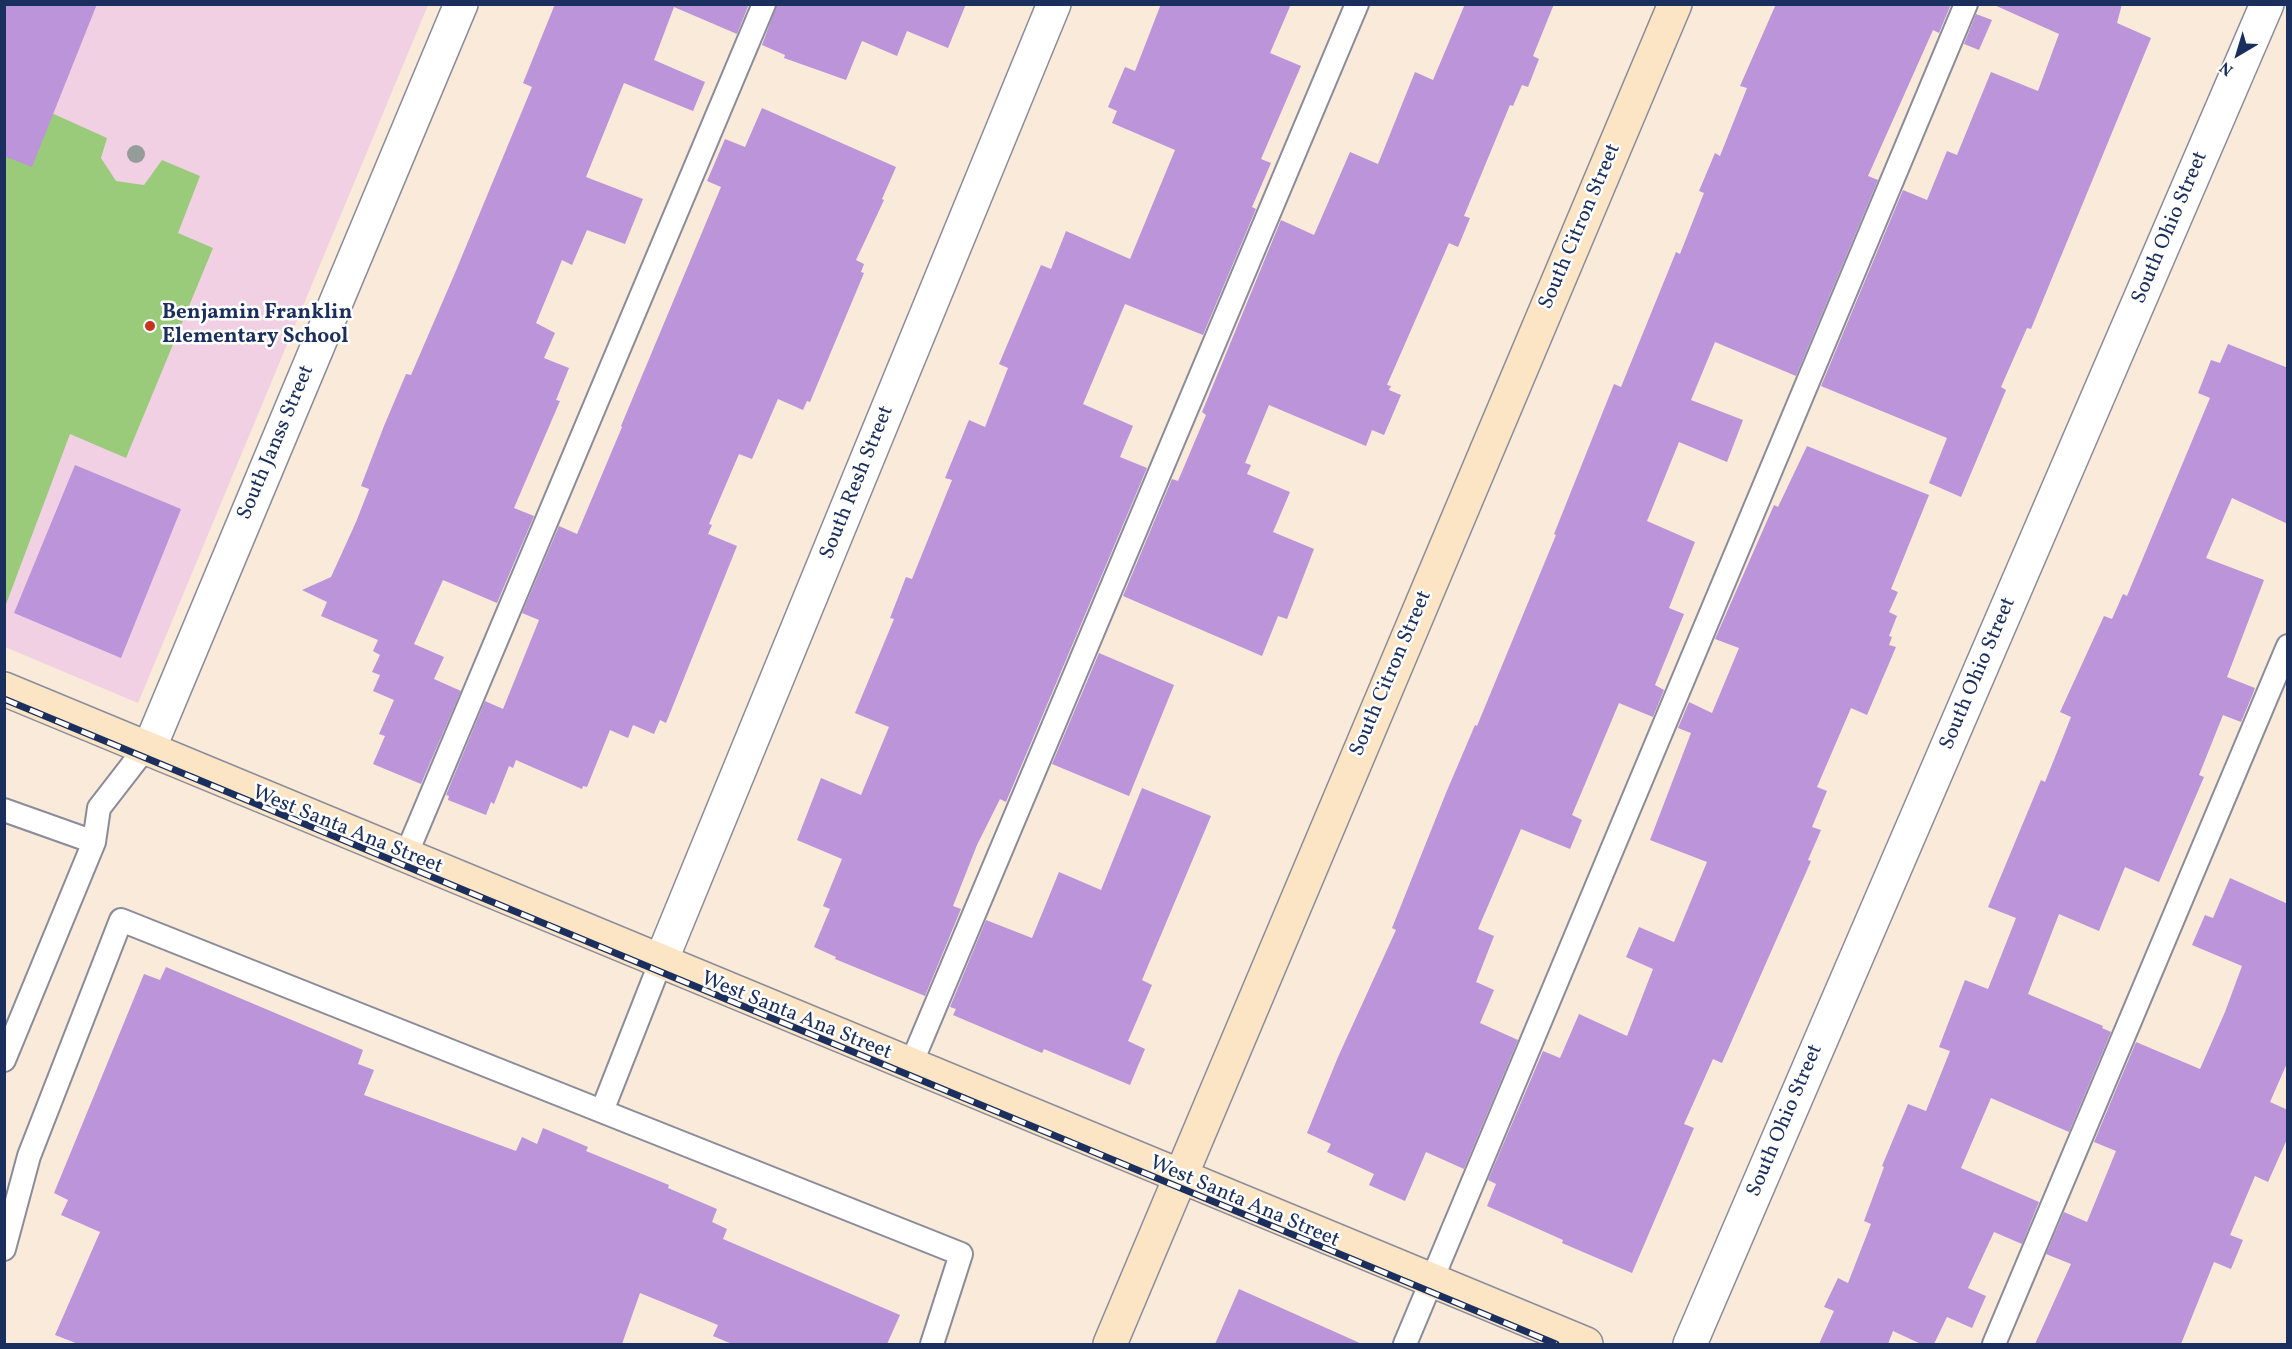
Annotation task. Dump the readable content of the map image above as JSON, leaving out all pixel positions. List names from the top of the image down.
{
  "streets": {
    "street": [
      "South Citron Street",
      "South Ohio Street",
      "South Janss Street",
      "South Resh Street",
      "West Santa Ana Street"
    ]
  },
  "crossings": [
    ["South Citron Street", "West Santa Ana Street"],
    ["South Janss Street", "West Santa Ana Street"],
    ["South Resh Street", "West Santa Ana Street"]
  ],
  "places": ["Benjamin Franklin Elementary School"],
  "north": "bottom left"
}
